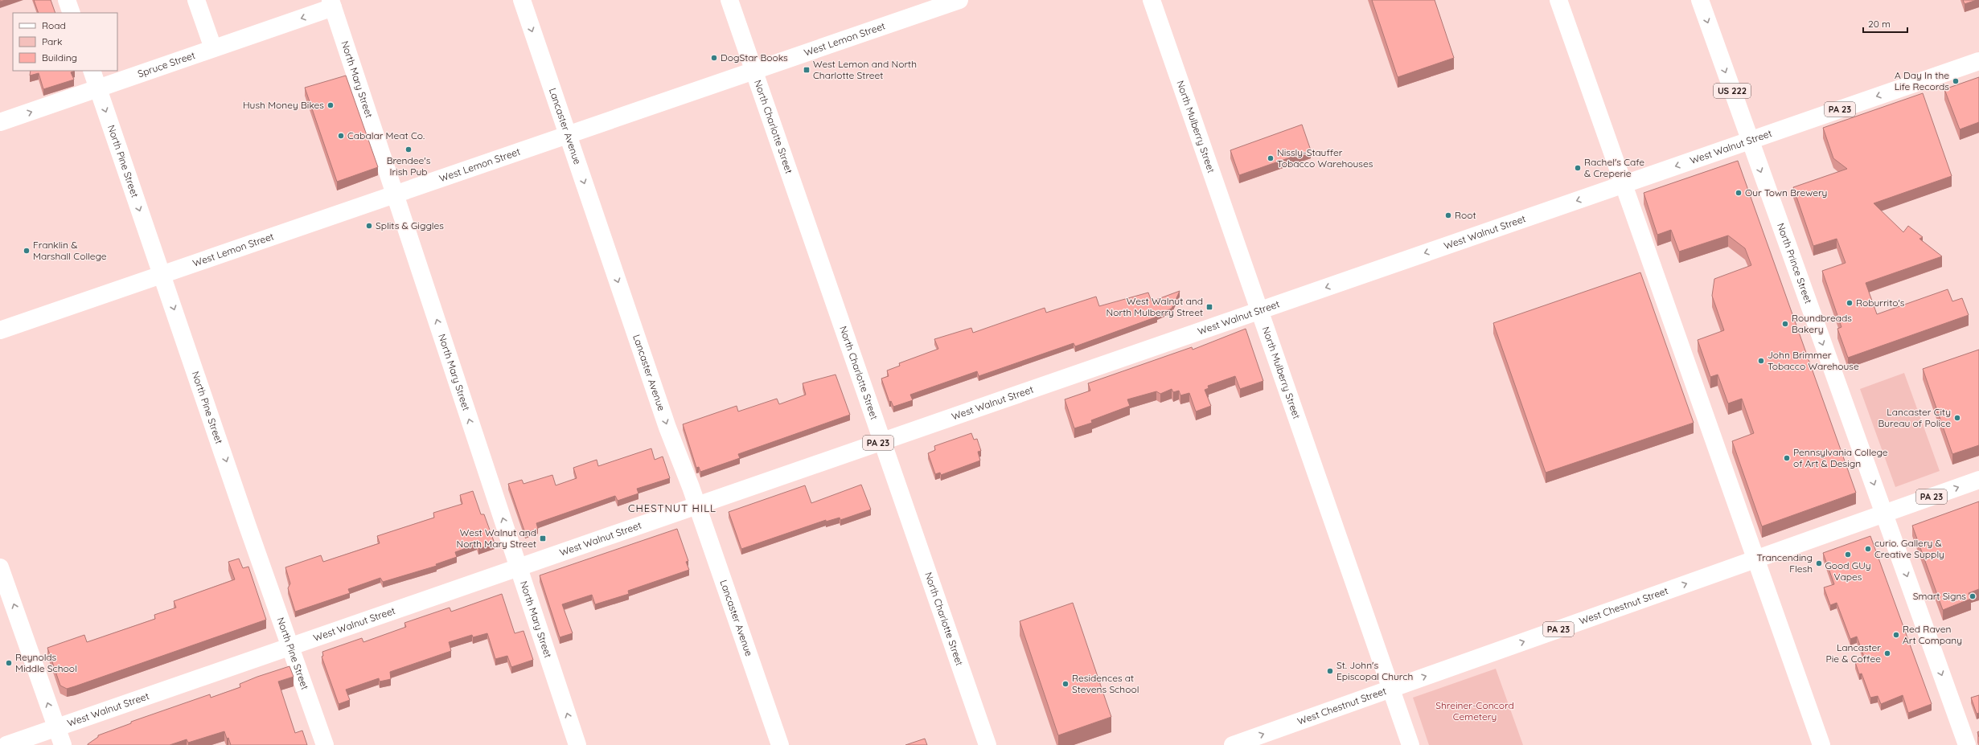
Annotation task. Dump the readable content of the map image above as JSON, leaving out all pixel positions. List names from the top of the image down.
{
  "streets": {
    "main road": [
      "West Lemon Street",
      "Spruce Street",
      "North Mary Street",
      "US 222",
      "PA 23",
      "North Charlotte Street",
      "North Mulberry Street",
      "Lancaster Avenue",
      "West Walnut Street",
      "North Pine Street",
      "North Prince Street",
      "West Chestnut Street"
    ]
  },
  "crossings": [
    ["West Lemon Street", "North Mary Street"],
    ["West Lemon Street", "North Charlotte Street"],
    ["West Lemon Street", "Lancaster Avenue"],
    ["West Lemon Street", "North Pine Street"],
    ["Spruce Street", "North Mary Street"],
    ["Spruce Street", "North Pine Street"],
    ["North Mary Street", "West Walnut Street"],
    ["North Charlotte Street", "West Walnut Street"],
    ["North Mulberry Street", "West Walnut Street"],
    ["North Mulberry Street", "West Chestnut Street"],
    ["Lancaster Avenue", "West Walnut Street"],
    ["West Walnut Street", "North Pine Street"],
    ["West Walnut Street", "North Prince Street"],
    ["North Prince Street", "West Chestnut Street"]
  ],
  "one_way": [
    "North Mary Street",
    "Lancaster Avenue",
    "West Walnut Street",
    "North Pine Street",
    "West Chestnut Street"
  ],
  "districts": ["CHESTNUT HILL"],
  "parks": ["Shreiner-Concord Cemetery"],
  "places": {
    "other": [
      "DogStar Books",
      "A Day In the Life Records",
      "Hush Money Bikes",
      "Cabalar Meat Co.",
      "Brendee's Irish Pub",
      "Nissly-Stauffer Tobacco Warehouses",
      "Rachel's Cafe & Creperie",
      "Our Town Brewery",
      "Root",
      "Splits & Giggles",
      "Franklin & Marshall College",
      "Roburrito's",
      "Roundbreads Bakery",
      "John Brimmer Tobacco Warehouse",
      "Lancaster City Bureau of Police",
      "Pennsylvania College of Art & Design",
      "curio. Gallery & Creative Supply",
      "Good GUy Vapes",
      "Trancending Flesh",
      "Smart Signs",
      "Red Raven Art Company",
      "Lancaster Pie & Coffee",
      "Reynolds Middle School",
      "St. John's Episcopal Church",
      "Residences at Stevens School"
    ],
    "transit": ["West Lemon and North Charlotte Street", "West Walnut and North Mulberry Street", "West Walnut and North Mary Street"]
  },
  "legend": ["Road", "Park", "Building"],
  "scale_bar": "20 m"
}
